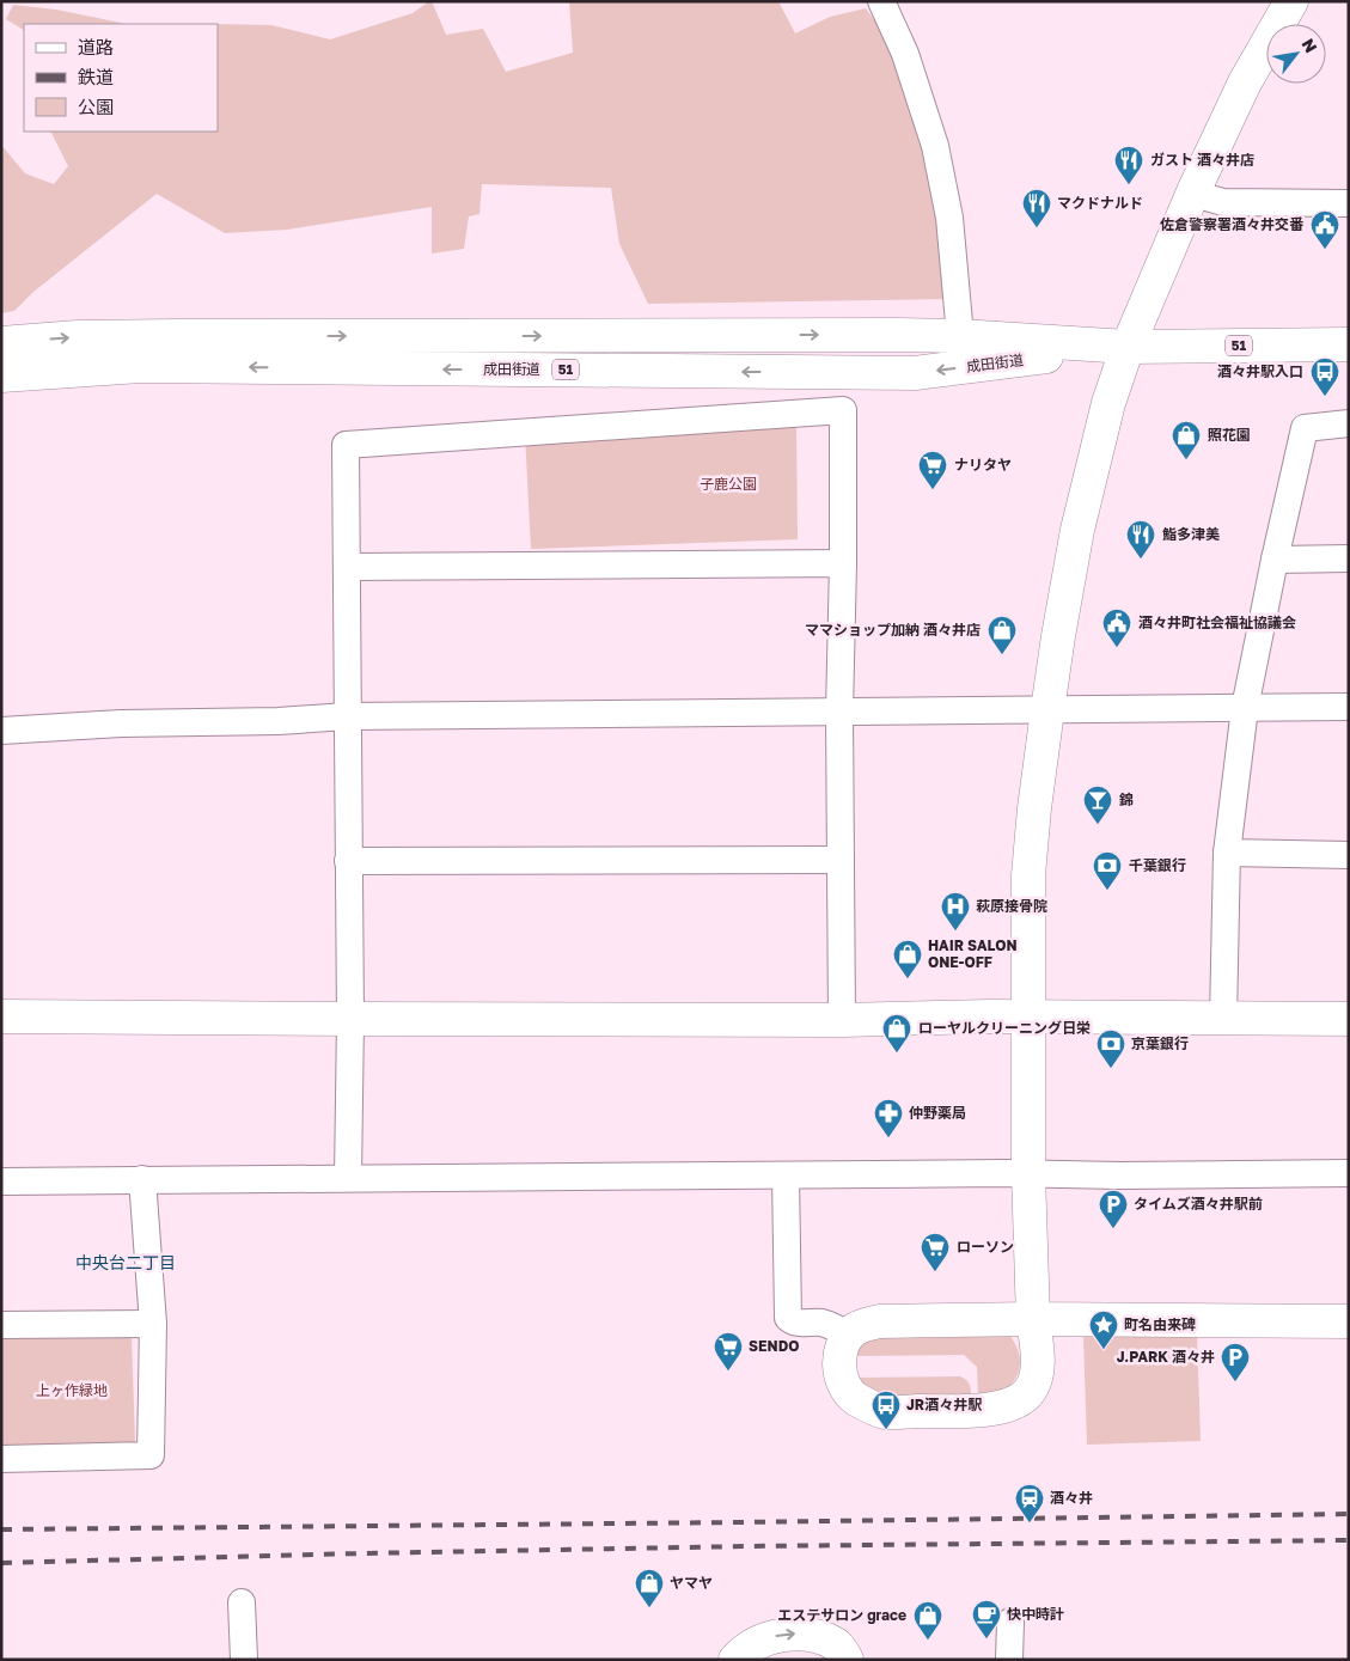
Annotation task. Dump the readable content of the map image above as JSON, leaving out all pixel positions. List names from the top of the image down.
{
  "streets": {
    "main road": ["51", "成田街道"]
  },
  "districts": ["中央台二丁目"],
  "parks": ["子鹿公園", "上ヶ作緑地"],
  "places": {
    "restaurant": ["ガスト 酒々井店", "マクドナルド", "鮨多津美"],
    "public building": ["佐倉警察署酒々井交番", "酒々井町社会福祉協議会"],
    "bus stop": ["酒々井駅入口", "JR酒々井駅"],
    "shop": [
      "照花園",
      "ママショップ加納 酒々井店",
      "HAIR SALON ONE-OFF",
      "ローヤルクリーニング日栄",
      "ヤマヤ",
      "エステサロン grace"
    ],
    "supermarket": ["ナリタヤ", "ローソン", "SENDO"],
    "bar": ["錦"],
    "bank": ["千葉銀行", "京葉銀行"],
    "hospital": ["萩原接骨院"],
    "pharmacy": ["仲野薬局"],
    "parking": ["タイムズ酒々井駅前", "J.PARK 酒々井"],
    "place": ["町名由来碑"],
    "station": ["酒々井"],
    "cafe": ["快中時計"]
  },
  "legend": ["道路", "鉄道", "公園"],
  "north": "top right"
}
